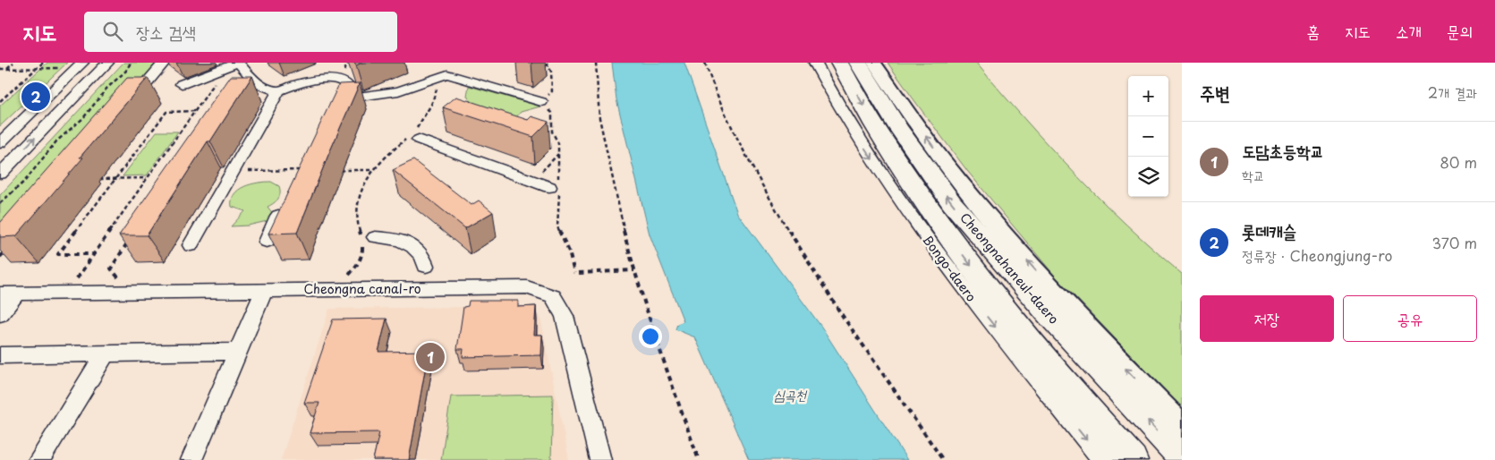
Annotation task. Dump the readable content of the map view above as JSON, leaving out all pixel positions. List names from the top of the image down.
{
  "streets": {
    "highway": ["Cheongnahaneul-daero"],
    "street": ["Bongo-daero", "Cheongna canal-ro"]
  },
  "one_way": ["Bongo-daero"],
  "water": ["심곡천"],
  "page": {
    "header": "지도",
    "search": "장소 검색",
    "nav": [
      "홈",
      "지도",
      "소개",
      "문의"
    ],
    "heading": ["주변", "2개 결과"],
    "map_buttons": ["+", "−"],
    "pins": ["2", "1"],
    "list": [
      {
        "mark": "1",
        "name": "도담초등학교",
        "note": "학교",
        "value": "80 m"
      },
      {
        "mark": "2",
        "name": "롯데캐슬",
        "note": "정류장 · Cheongjung-ro",
        "value": "370 m"
      }
    ],
    "buttons": ["저장", "공유"]
  }
}
